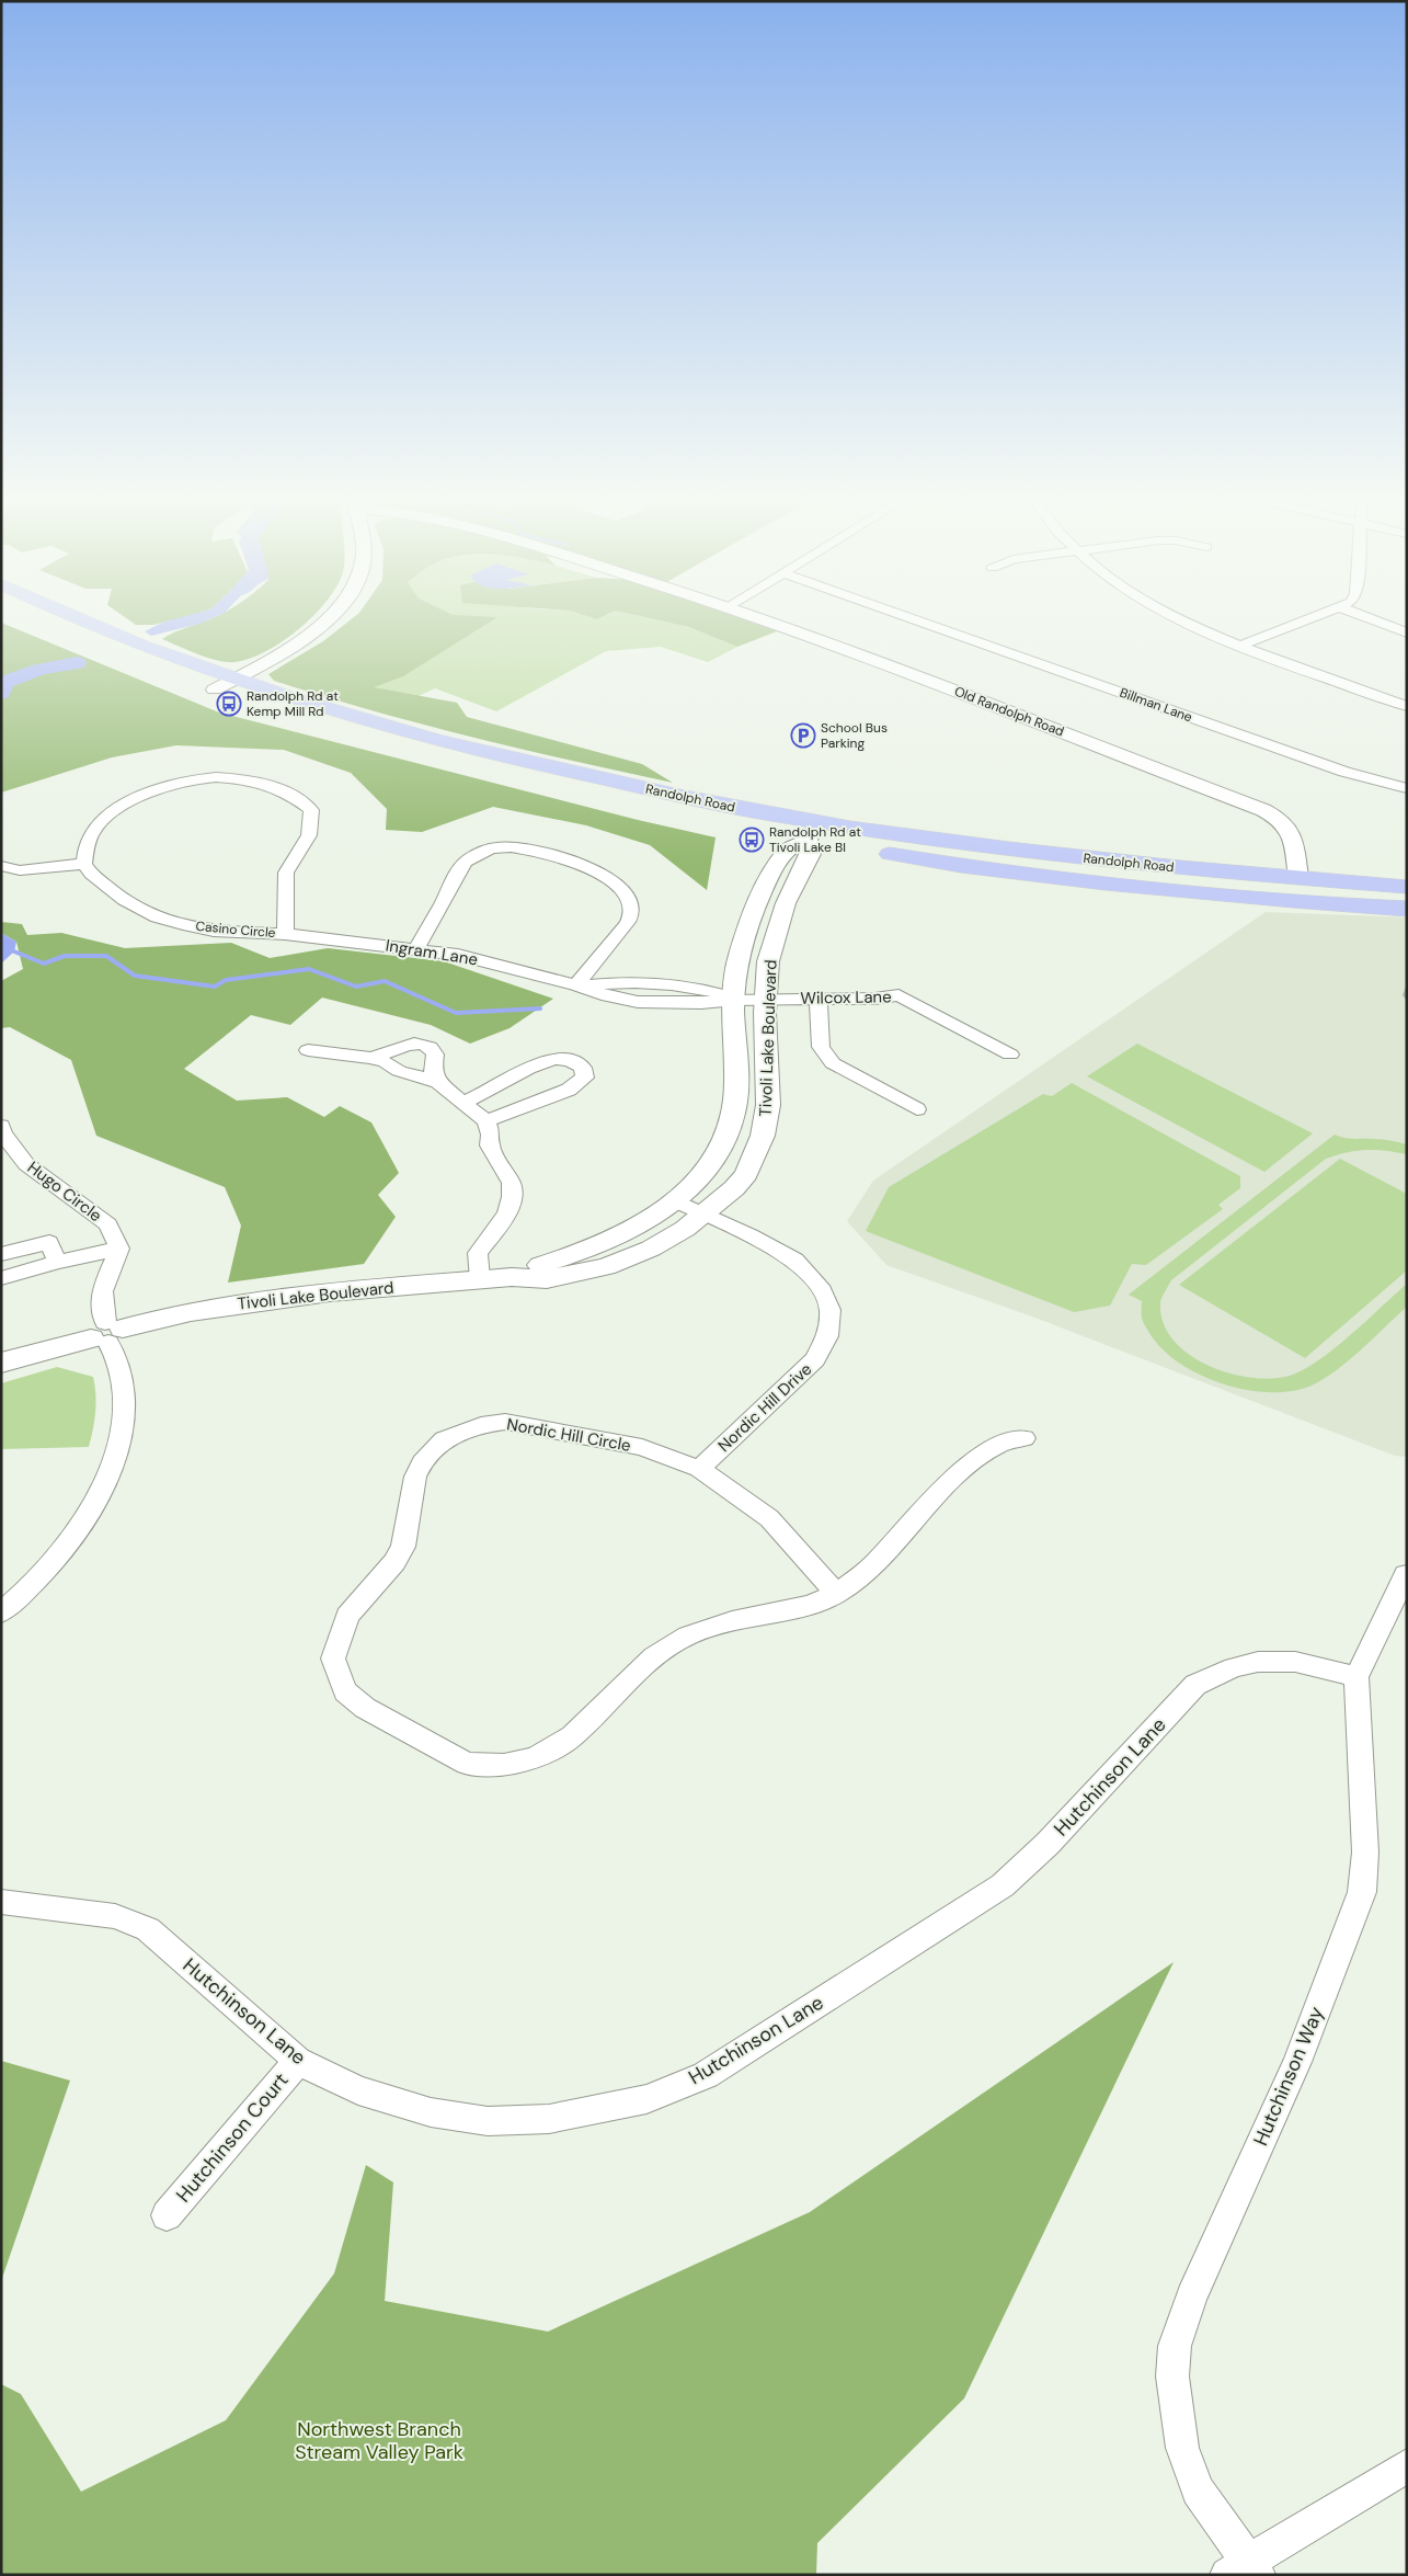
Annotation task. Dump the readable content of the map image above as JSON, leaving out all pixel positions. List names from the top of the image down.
{
  "streets": {
    "main road": ["Randolph Road"],
    "street": [
      "Billman Lane",
      "Old Randolph Road",
      "Casino Circle",
      "Ingram Lane",
      "Wilcox Lane",
      "Tivoli Lake Boulevard",
      "Hugo Circle",
      "Nordic Hill Drive",
      "Nordic Hill Circle",
      "Hutchinson Lane",
      "Hutchinson Way",
      "Hutchinson Court"
    ]
  },
  "crossings": [
    ["Old Randolph Road", "Randolph Road"],
    ["Randolph Road", "Tivoli Lake Boulevard"],
    ["Casino Circle", "Ingram Lane"],
    ["Ingram Lane", "Wilcox Lane"],
    ["Ingram Lane", "Tivoli Lake Boulevard"],
    ["Wilcox Lane", "Tivoli Lake Boulevard"],
    ["Tivoli Lake Boulevard", "Nordic Hill Drive"],
    ["Nordic Hill Drive", "Nordic Hill Circle"],
    ["Hutchinson Lane", "Hutchinson Way"],
    ["Hutchinson Lane", "Hutchinson Court"]
  ],
  "parks": ["Northwest Branch Stream Valley Park"],
  "places": {
    "bus stop": ["Randolph Rd at Kemp Mill Rd", "Randolph Rd at Tivoli Lake Bl"],
    "parking": ["School Bus Parking"]
  }
}
